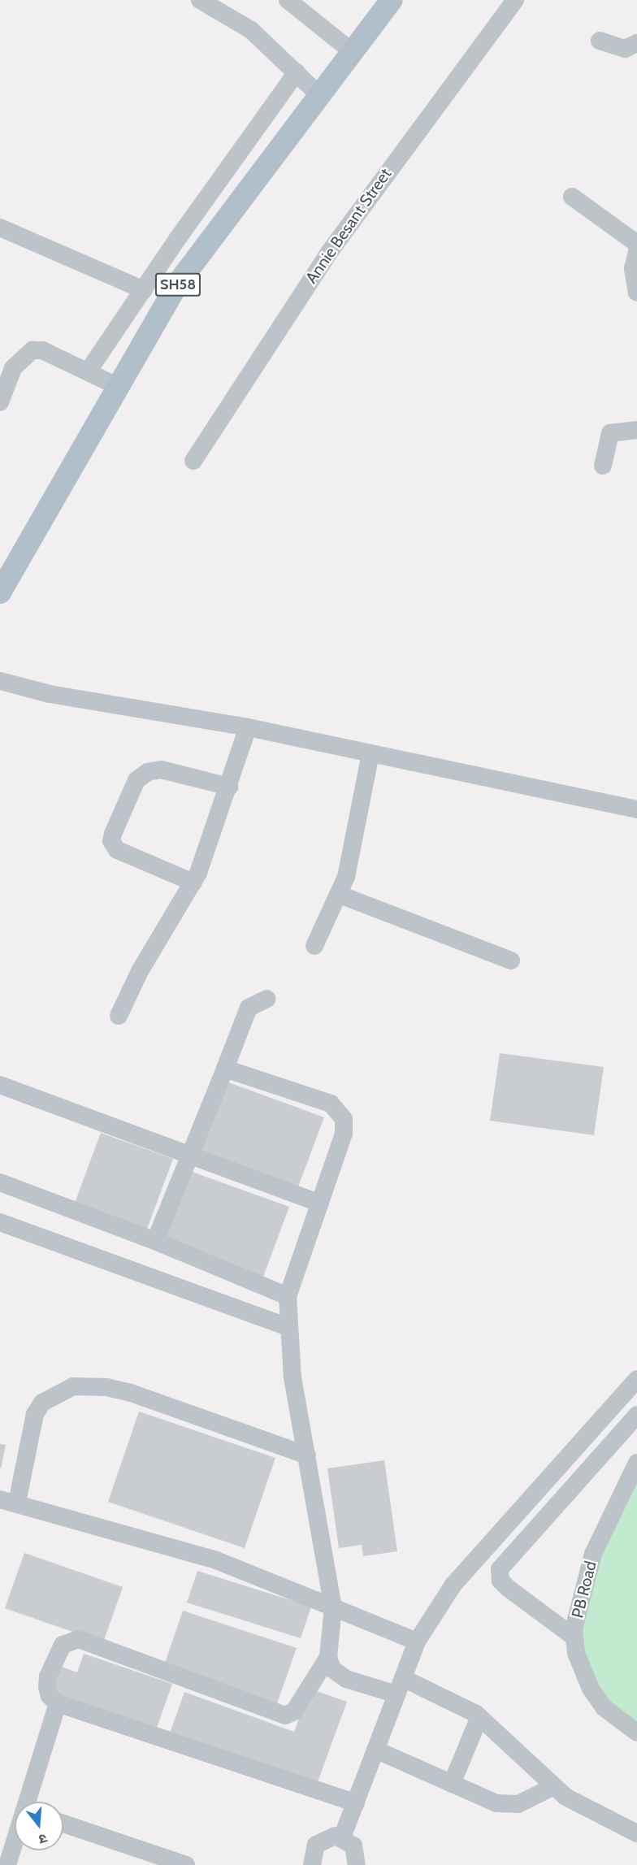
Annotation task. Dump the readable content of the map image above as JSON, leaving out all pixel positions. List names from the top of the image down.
{
  "streets": {
    "main road": ["SH58"],
    "street": ["Annie Besant Street", "PB Road"]
  },
  "north": "bottom"
}
